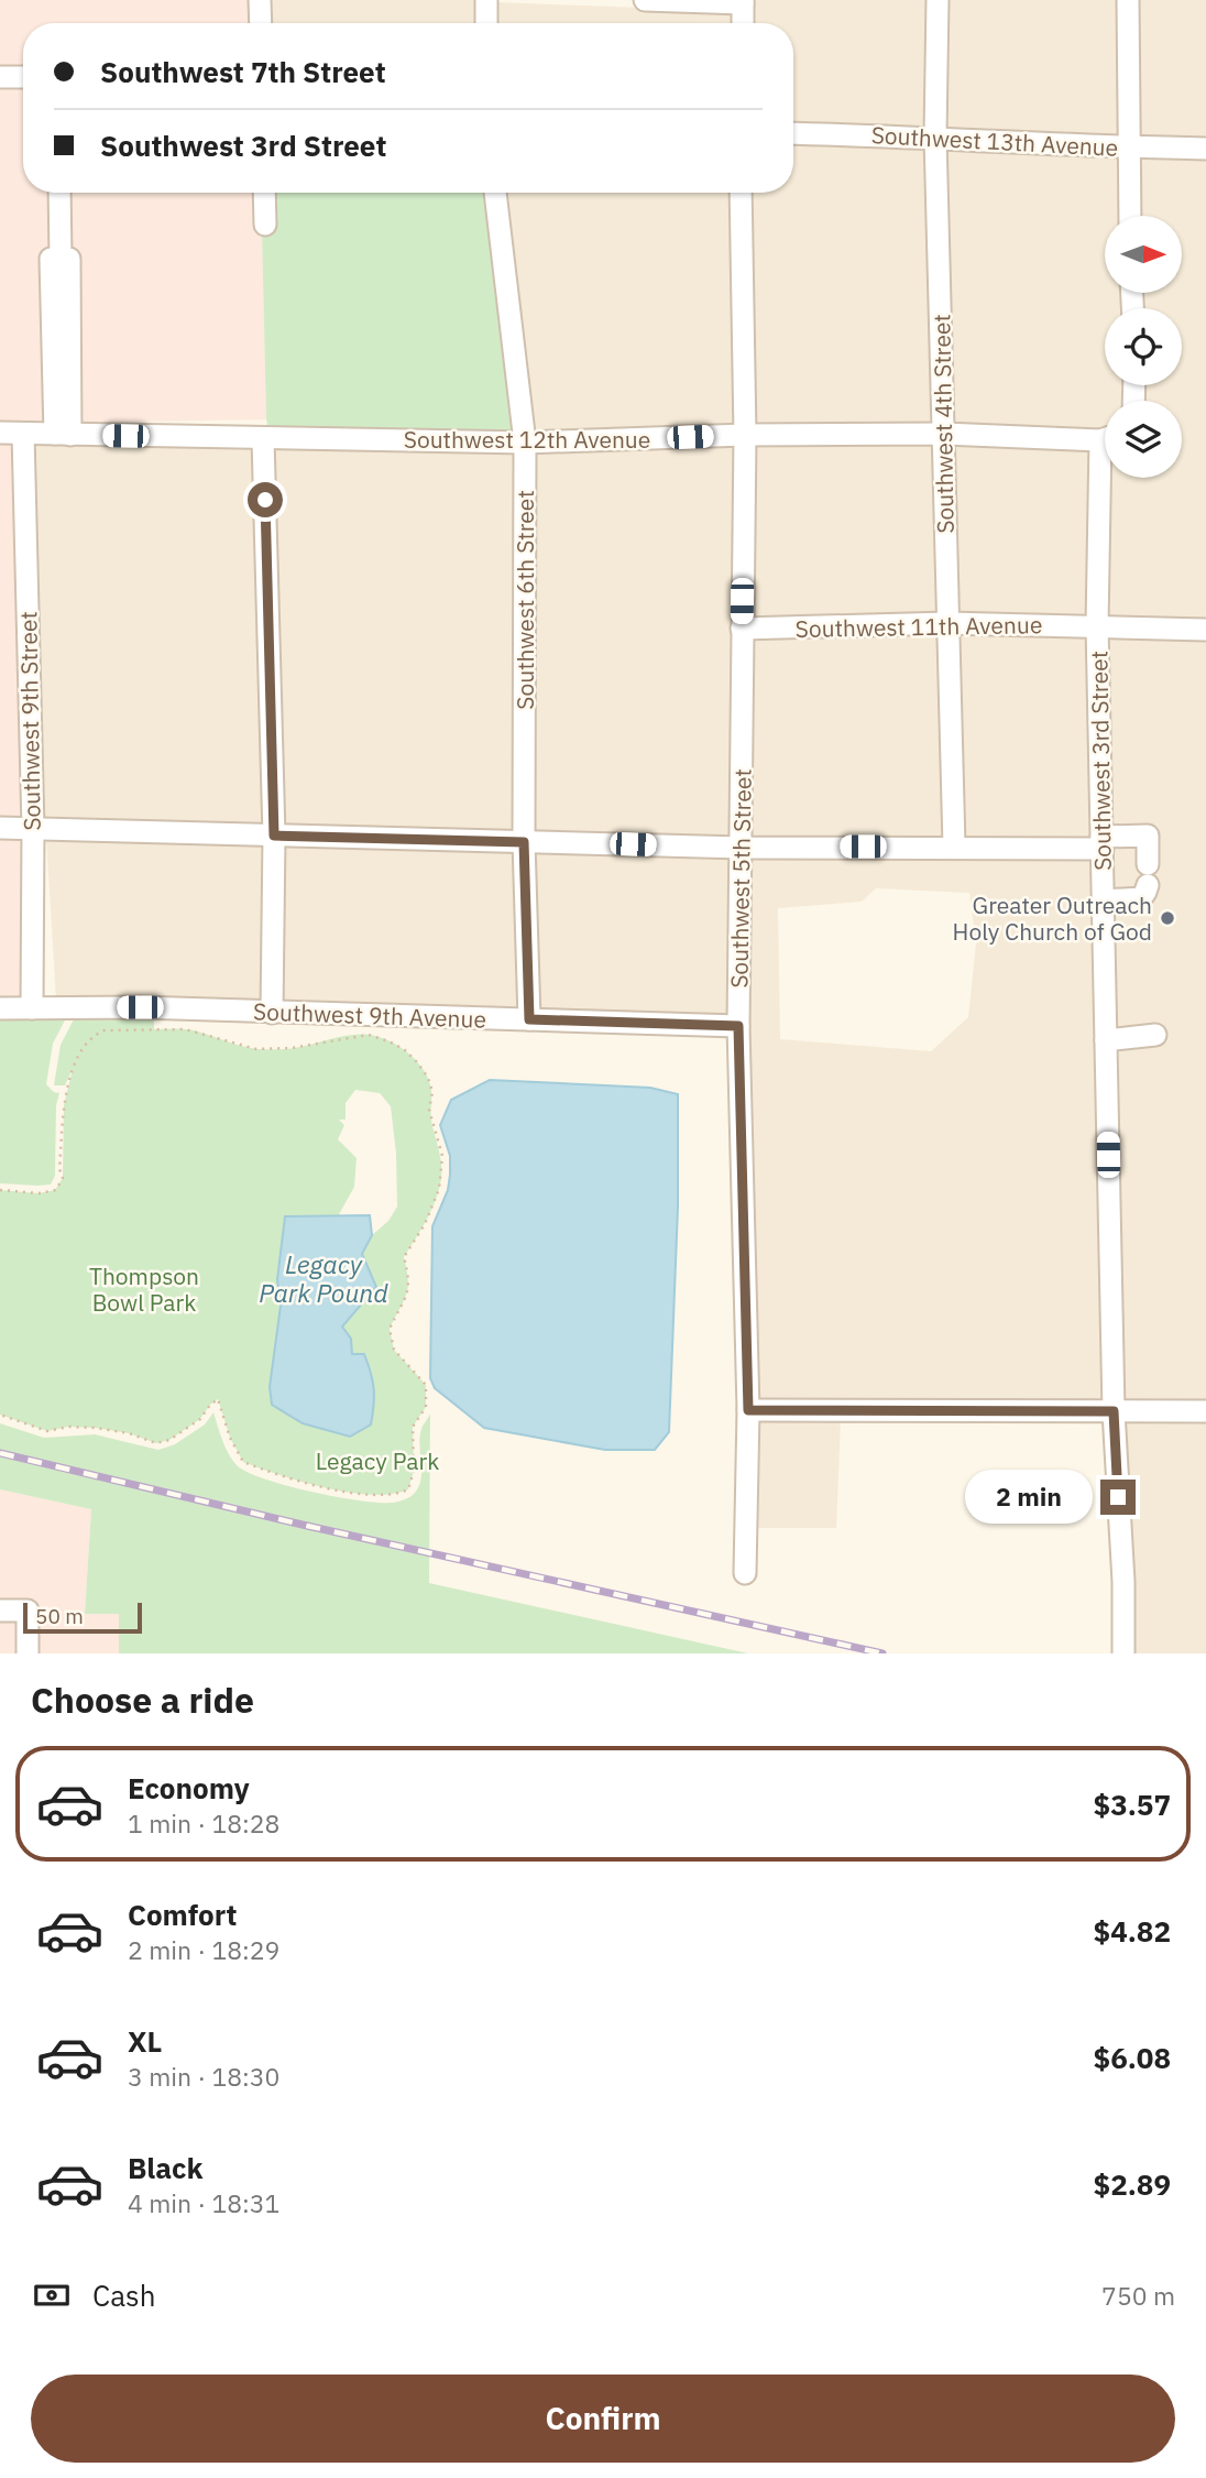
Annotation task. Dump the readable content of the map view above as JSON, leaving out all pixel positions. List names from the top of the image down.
{
  "streets": {
    "street": [
      "Southwest 13th Avenue",
      "Southwest 4th Street",
      "Southwest 12th Avenue",
      "Southwest 6th Street",
      "Southwest 11th Avenue",
      "Southwest 9th Street",
      "Southwest 3rd Street",
      "Southwest 5th Street",
      "Southwest 9th Avenue"
    ]
  },
  "crossings": [
    ["Southwest 13th Avenue", "Southwest 4th Street"],
    ["Southwest 4th Street", "Southwest 12th Avenue"],
    ["Southwest 4th Street", "Southwest 11th Avenue"],
    ["Southwest 12th Avenue", "Southwest 6th Street"],
    ["Southwest 12th Avenue", "Southwest 9th Street"],
    ["Southwest 12th Avenue", "Southwest 5th Street"],
    ["Southwest 6th Street", "Southwest 9th Avenue"],
    ["Southwest 11th Avenue", "Southwest 3rd Street"],
    ["Southwest 11th Avenue", "Southwest 5th Street"],
    ["Southwest 9th Street", "Southwest 9th Avenue"],
    ["Southwest 5th Street", "Southwest 9th Avenue"]
  ],
  "water": ["Legacy Park Pound"],
  "parks": ["Thompson Bowl Park", "Legacy Park"],
  "places": ["Greater Outreach Holy Church of God"],
  "scale_bar": "50 m",
  "north": "right",
  "page": {
    "banner": ["Southwest 7th Street", "Southwest 3rd Street"],
    "bubble": "2 min",
    "scale": "50 m",
    "heading": "Choose a ride",
    "list": [
      {
        "name": "Economy",
        "note": "1 min · 18:28",
        "value": "$3.57"
      },
      {
        "name": "Comfort",
        "note": "2 min · 18:29",
        "value": "$4.82"
      },
      {
        "name": "XL",
        "note": "3 min · 18:30",
        "value": "$6.08"
      },
      {
        "name": "Black",
        "note": "4 min · 18:31",
        "value": "$2.89"
      }
    ],
    "pay": ["Cash", "750 m"],
    "buttons": "Confirm"
  }
}
